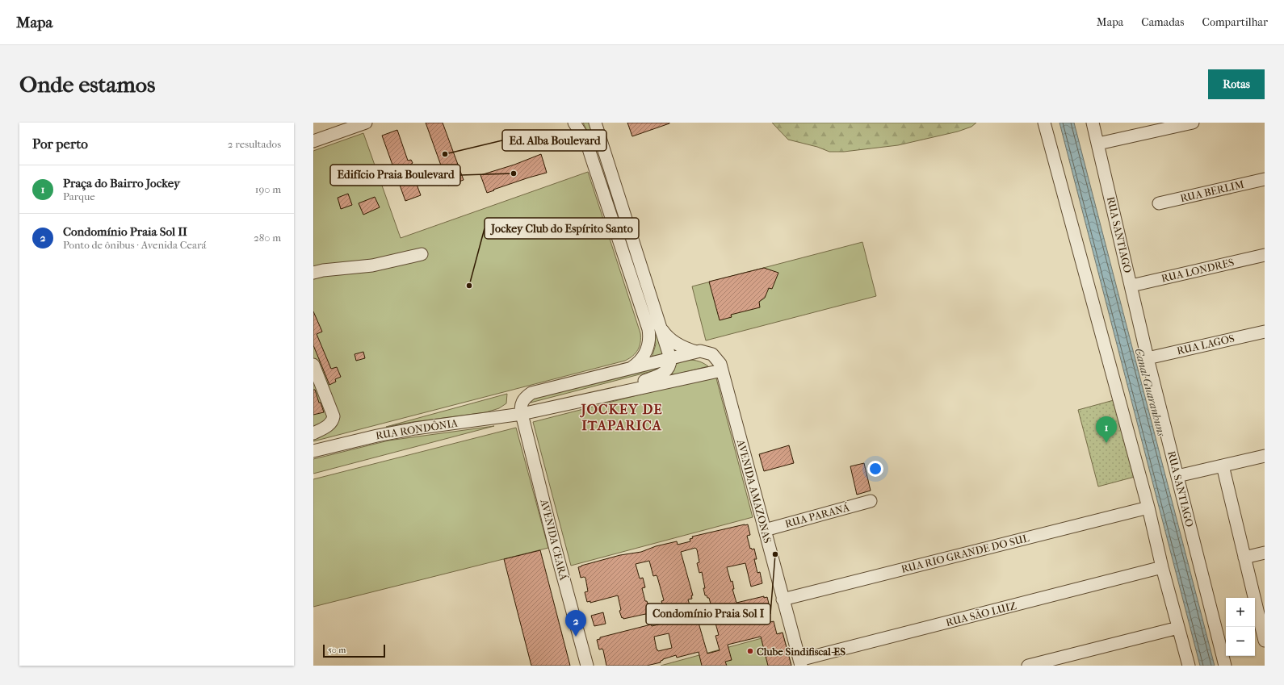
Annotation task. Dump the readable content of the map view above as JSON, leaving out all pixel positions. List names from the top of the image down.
{
  "streets": {
    "street": [
      "RUA BERLIM",
      "RUA SANTIAGO",
      "RUA LONDRES",
      "RUA LAGOS",
      "RUA RONDÔNIA",
      "AVENIDA AMAZONAS",
      "RUA PARANÁ",
      "AVENIDA CEARÁ",
      "RUA RIO GRANDE DO SUL",
      "RUA SÃO LUIZ"
    ]
  },
  "crossings": [
    ["RUA SANTIAGO", "RUA LONDRES"],
    ["RUA SANTIAGO", "RUA LAGOS"],
    ["RUA RONDÔNIA", "AVENIDA AMAZONAS"],
    ["RUA RONDÔNIA", "AVENIDA CEARÁ"],
    ["AVENIDA AMAZONAS", "RUA PARANÁ"],
    ["AVENIDA AMAZONAS", "RUA RIO GRANDE DO SUL"],
    ["AVENIDA AMAZONAS", "RUA SÃO LUIZ"]
  ],
  "districts": ["JOCKEY DE ITAPARICA"],
  "water": ["Canal Guaranhuns"],
  "places": [
    "Ed. Alba Boulevard",
    "Edifício Praia Boulevard",
    "Jockey Club do Espírito Santo",
    "Condomínio Praia Sol I",
    "Clube Sindifiscal-ES"
  ],
  "scale_bar": "50 m",
  "page": {
    "header": "Mapa",
    "nav": ["Mapa", "Camadas", "Compartilhar"],
    "buttons": "Rotas",
    "title": "Onde estamos",
    "heading": ["Por perto", "2 resultados"],
    "list": [
      {
        "mark": "1",
        "name": "Praça do Bairro Jockey",
        "note": "Parque",
        "value": "190 m"
      },
      {
        "mark": "2",
        "name": "Condomínio Praia Sol II",
        "note": "Ponto de ônibus · Avenida Ceará",
        "value": "280 m"
      }
    ],
    "pins": ["1", "2"],
    "map_buttons": ["+", "−"],
    "scale": "50 m"
  }
}
